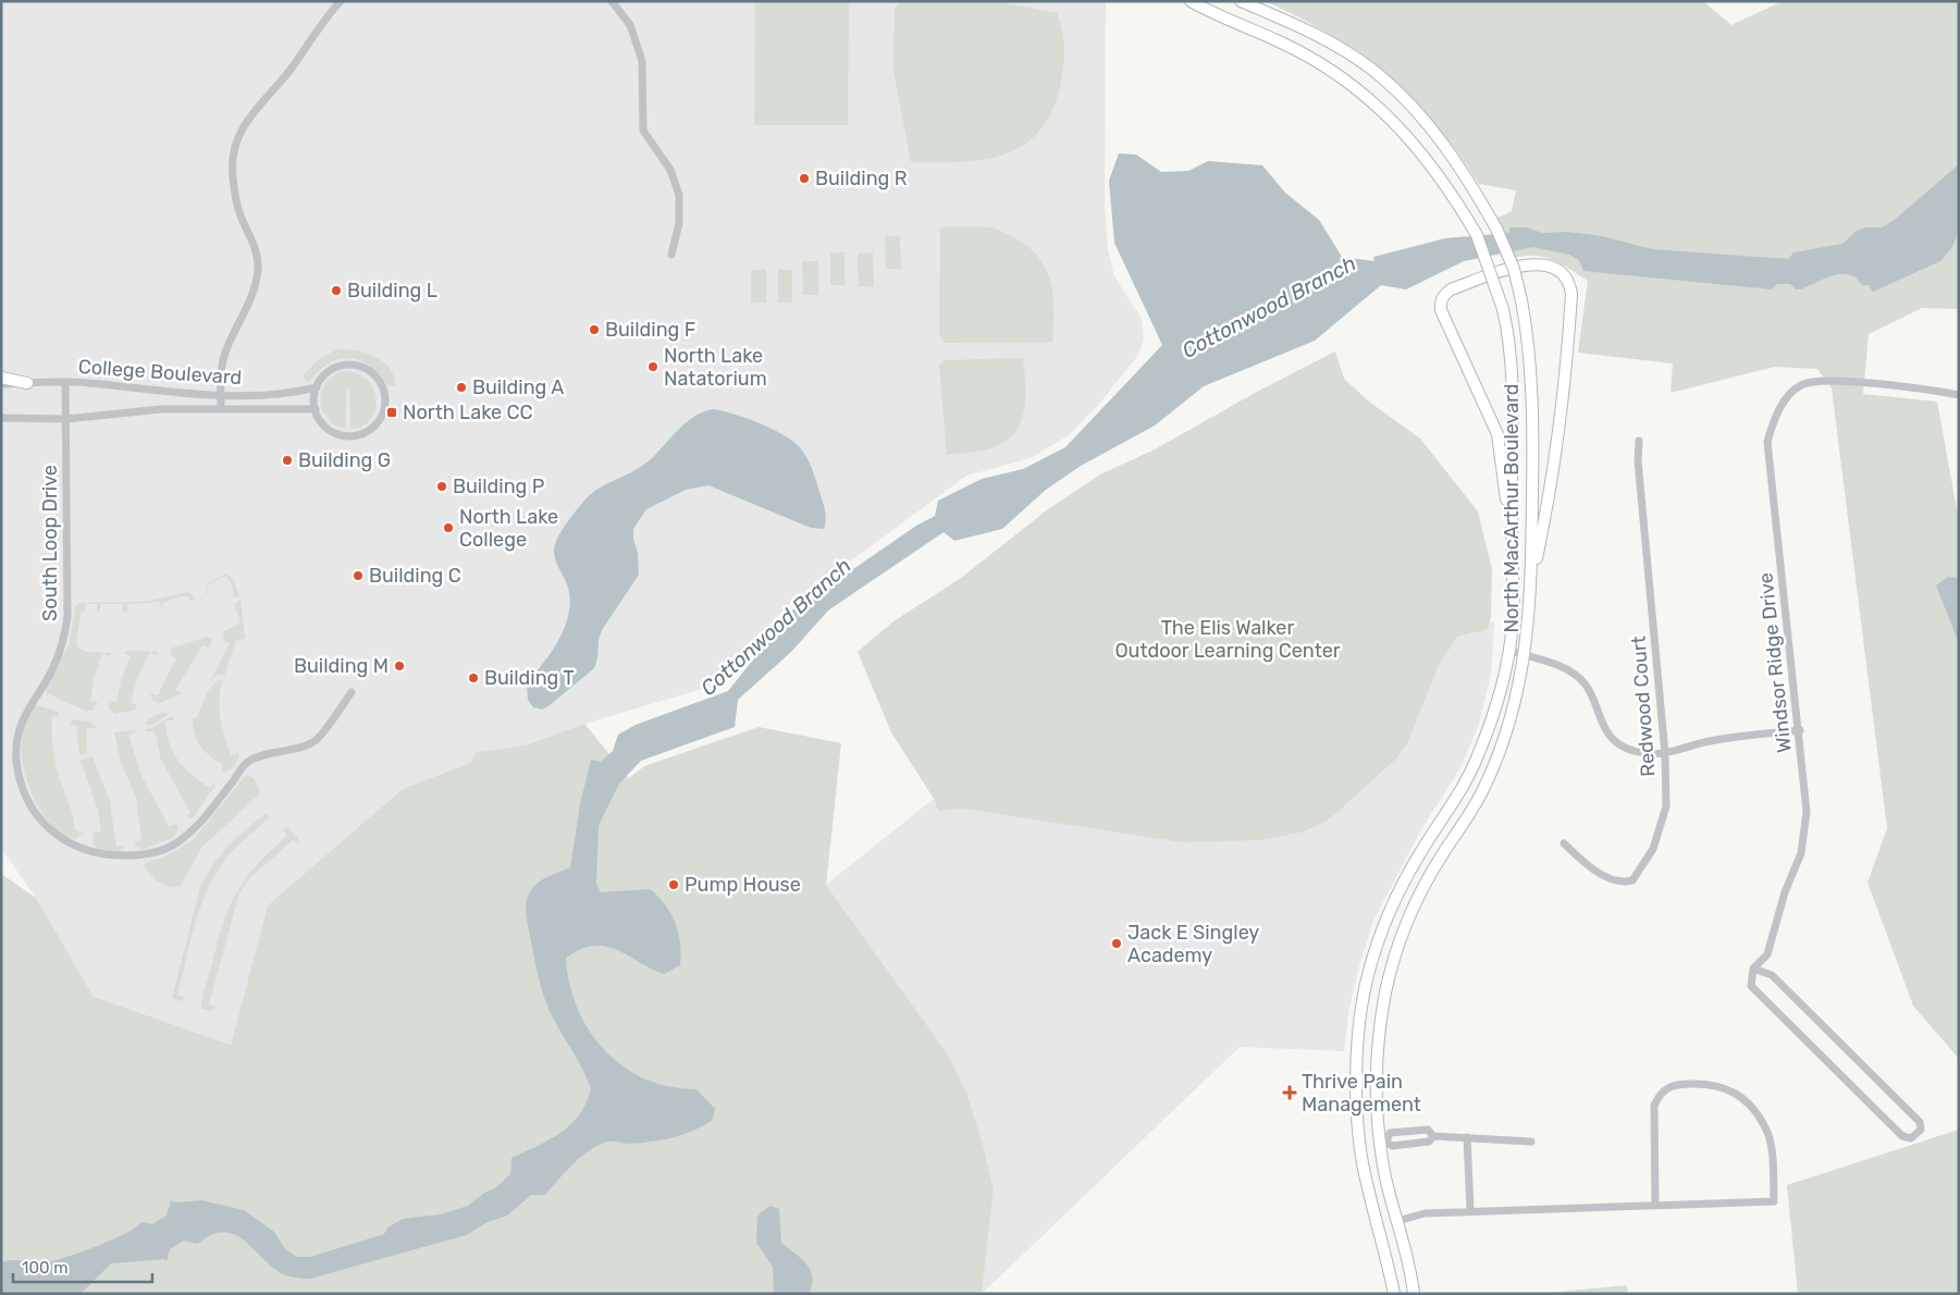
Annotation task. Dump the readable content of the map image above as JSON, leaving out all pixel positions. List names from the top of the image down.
{
  "streets": {
    "main road": ["North MacArthur Boulevard"],
    "street": [
      "College Boulevard",
      "South Loop Drive",
      "Windsor Ridge Drive",
      "Redwood Court"
    ]
  },
  "crossings": [
    ["College Boulevard", "South Loop Drive"]
  ],
  "water": ["Cottonwood Branch"],
  "parks": ["The Elis Walker Outdoor Learning Center"],
  "places": {
    "other": [
      "Building R",
      "Building L",
      "Building F",
      "North Lake Natatorium",
      "Building A",
      "Building G",
      "Building P",
      "North Lake College",
      "Building C",
      "Building M",
      "Building T",
      "Pump House",
      "Jack E Singley Academy"
    ],
    "transit": ["North Lake CC"],
    "health": ["Thrive Pain Management"]
  },
  "scale_bar": "100 m"
}
